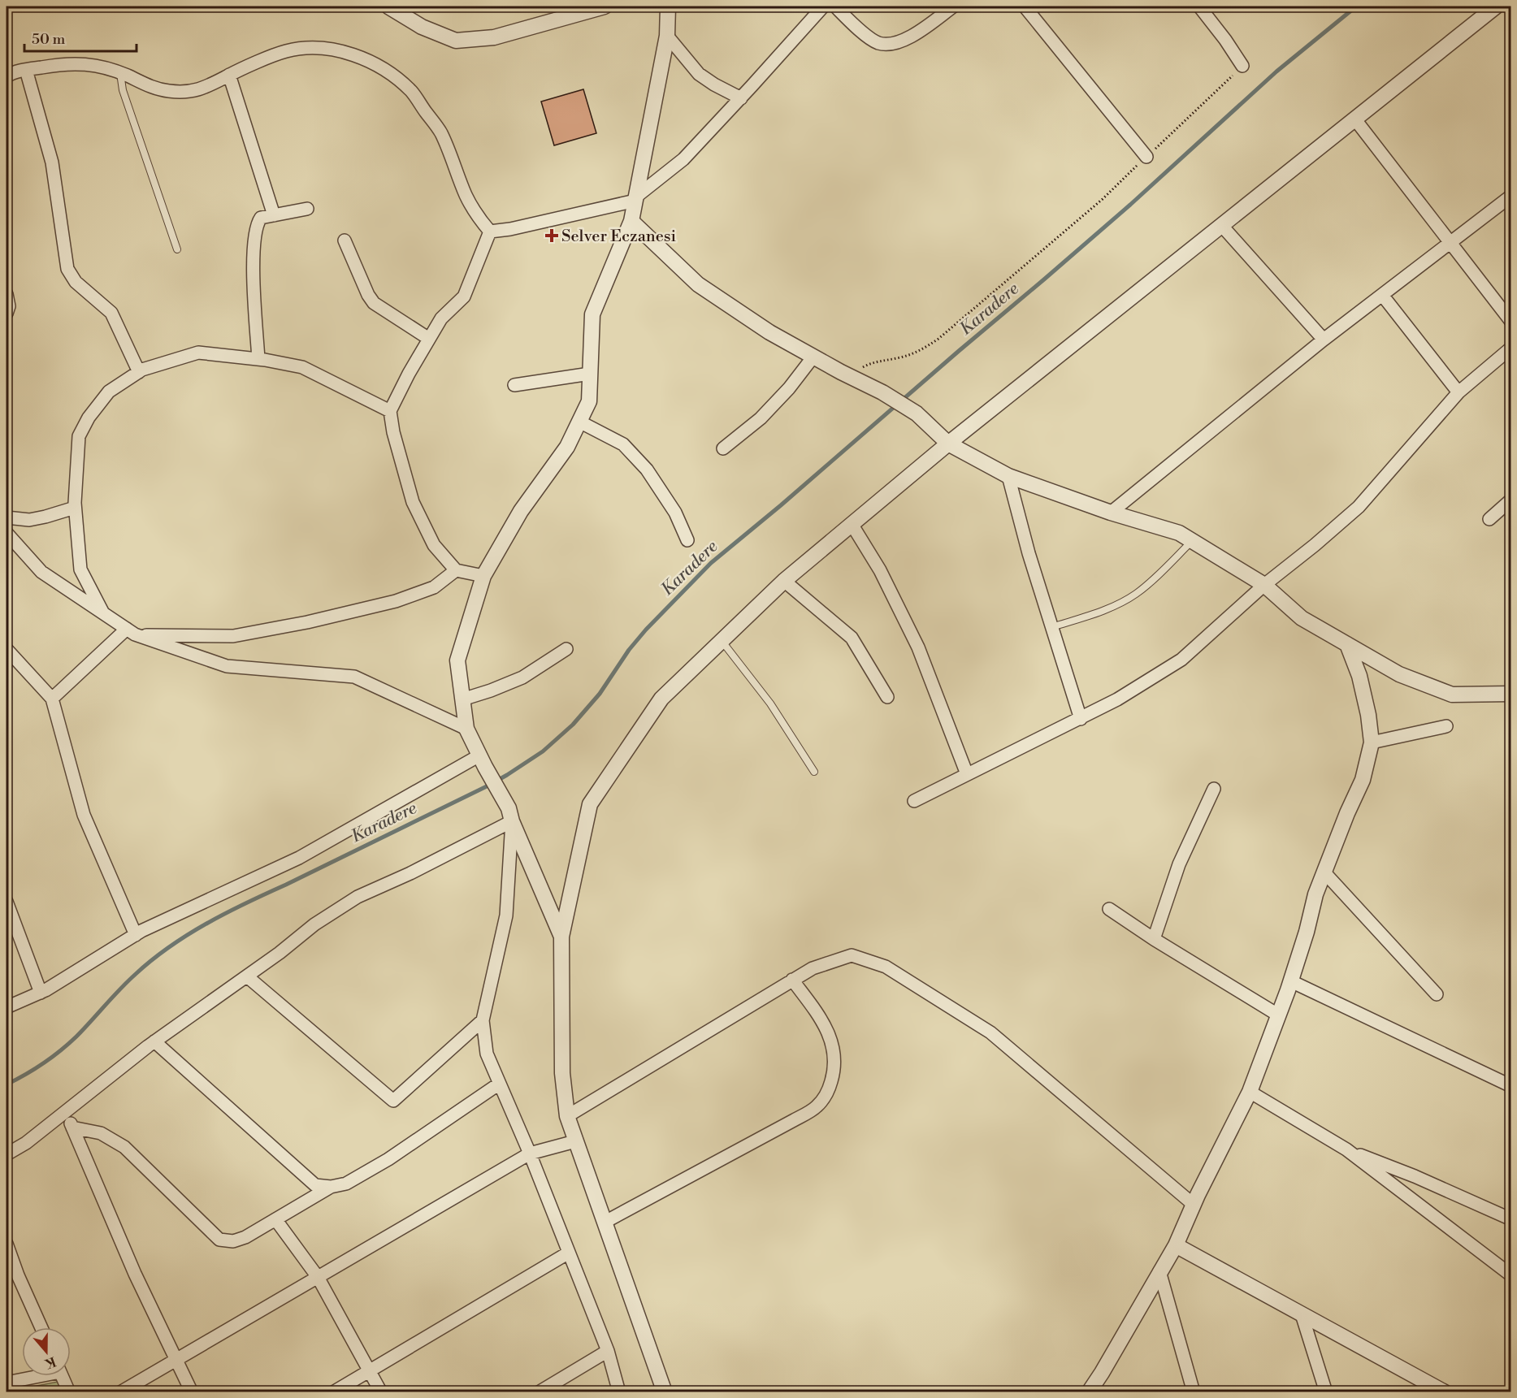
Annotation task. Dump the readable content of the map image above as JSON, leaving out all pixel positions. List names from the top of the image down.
{
  "water": ["Karadere"],
  "places": {
    "health": ["Selver Eczanesi"]
  },
  "scale_bar": "50 m",
  "north": "bottom"
}
